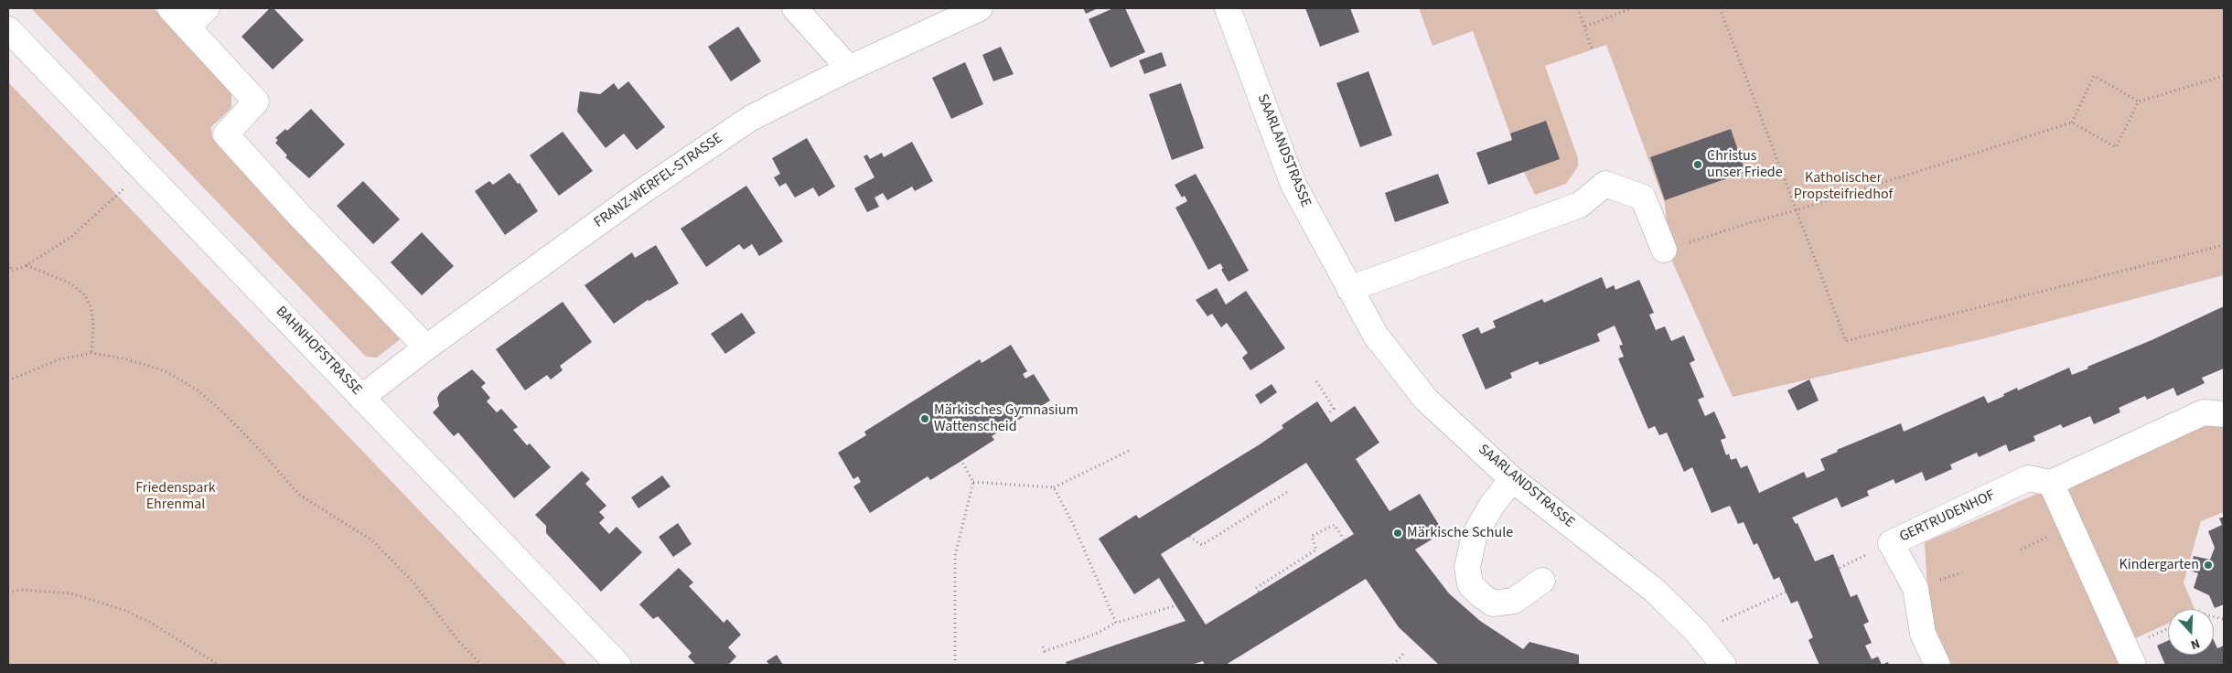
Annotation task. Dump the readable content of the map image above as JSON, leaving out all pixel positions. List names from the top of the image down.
{
  "streets": {
    "street": [
      "SAARLANDSTRASSE",
      "FRANZ-WERFEL-STRASSE",
      "BAHNHOFSTRASSE",
      "GERTRUDENHOF"
    ]
  },
  "crossings": [
    ["FRANZ-WERFEL-STRASSE", "BAHNHOFSTRASSE"]
  ],
  "parks": ["Katholischer Propsteifriedhof", "Friedenspark Ehrenmal"],
  "places": [
    "Christus unser Friede",
    "Märkisches Gymnasium Wattenscheid",
    "Märkische Schule",
    "Kindergarten"
  ],
  "north": "bottom"
}
